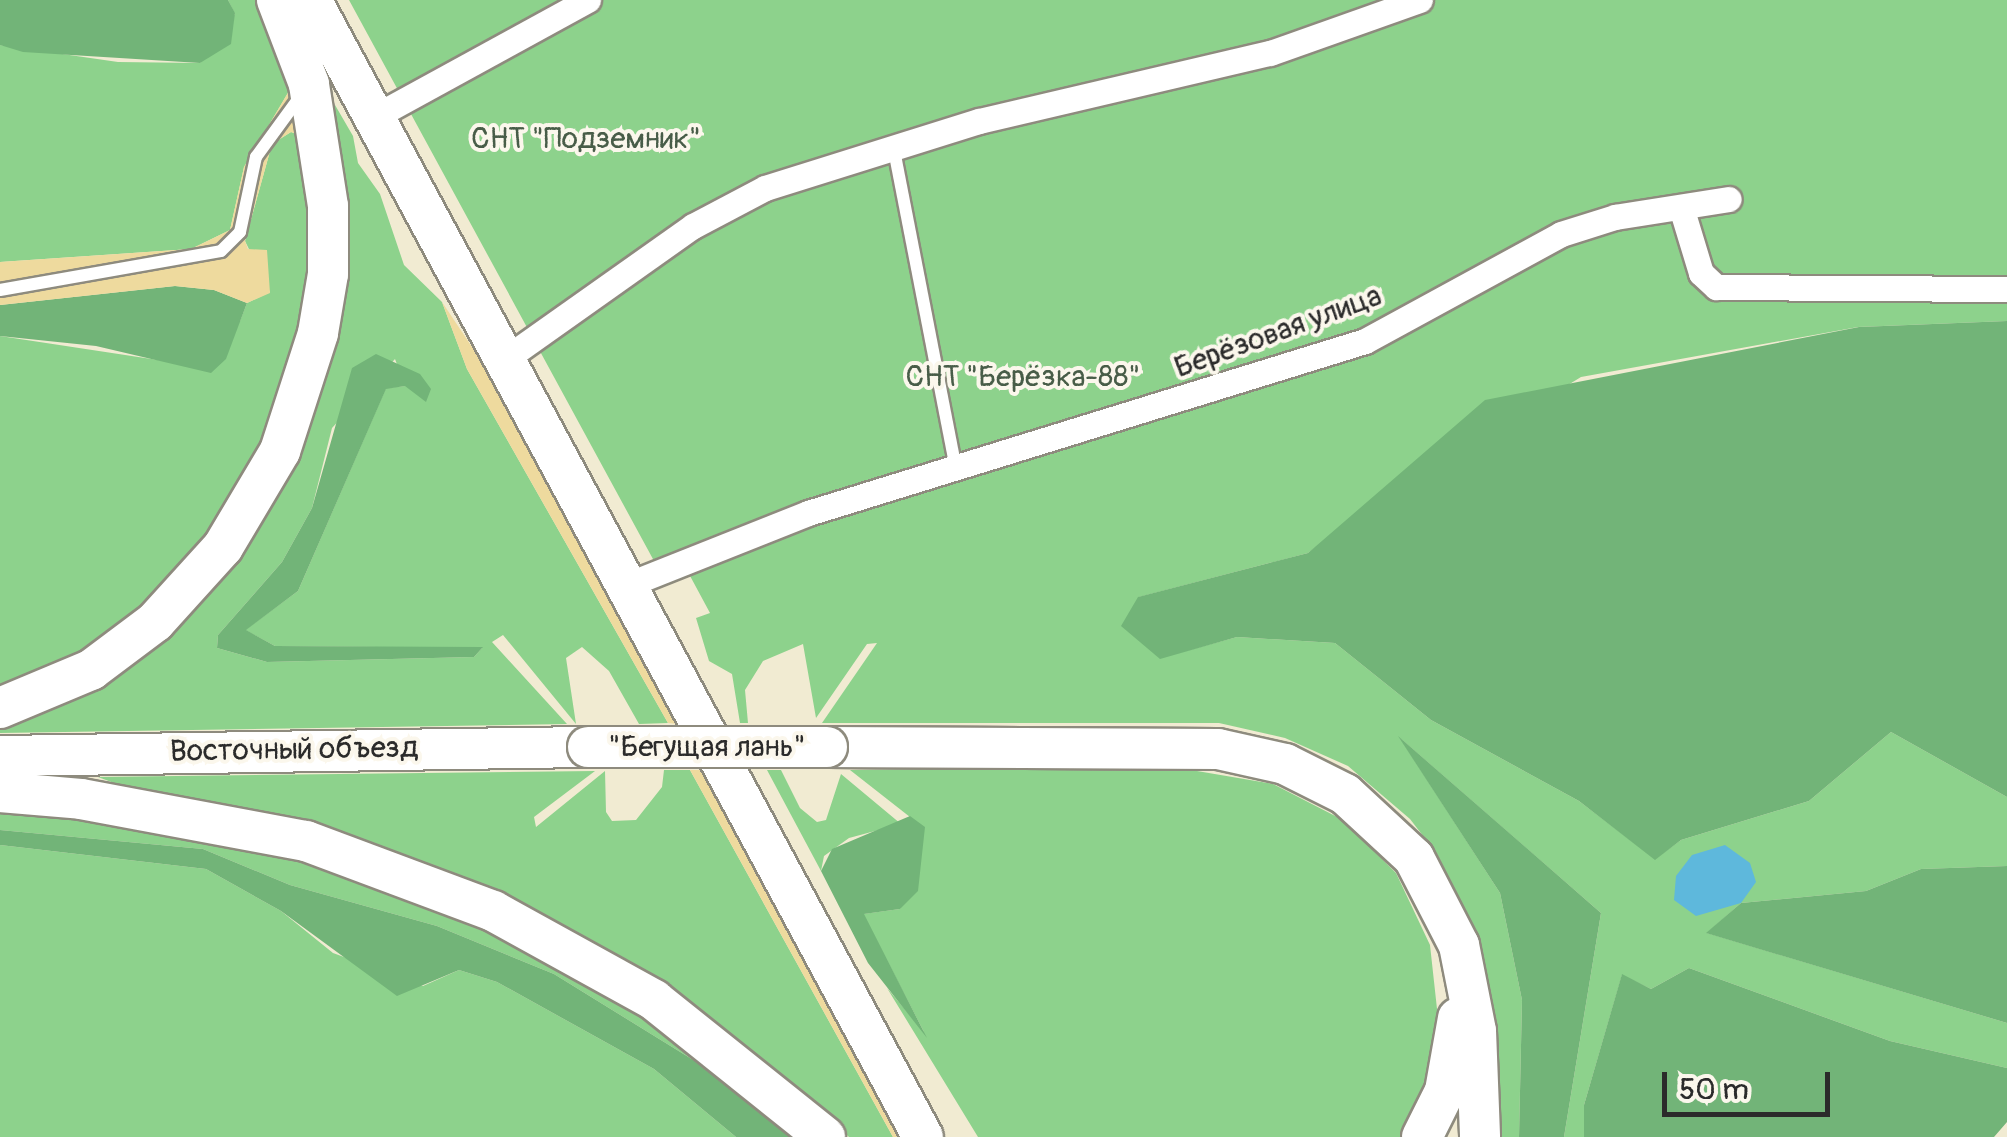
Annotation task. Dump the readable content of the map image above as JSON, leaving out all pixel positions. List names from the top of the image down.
{
  "streets": {
    "main road": ["\"Бегущая лань\"", "Восточный объезд"],
    "street": ["Берёзовая улица"]
  },
  "crossings": [
    ["\"Бегущая лань\"", "Восточный объезд"]
  ],
  "parks": ["СНТ \"Подземник\"", "СНТ \"Берёзка-88\""],
  "scale_bar": "50 m"
}
